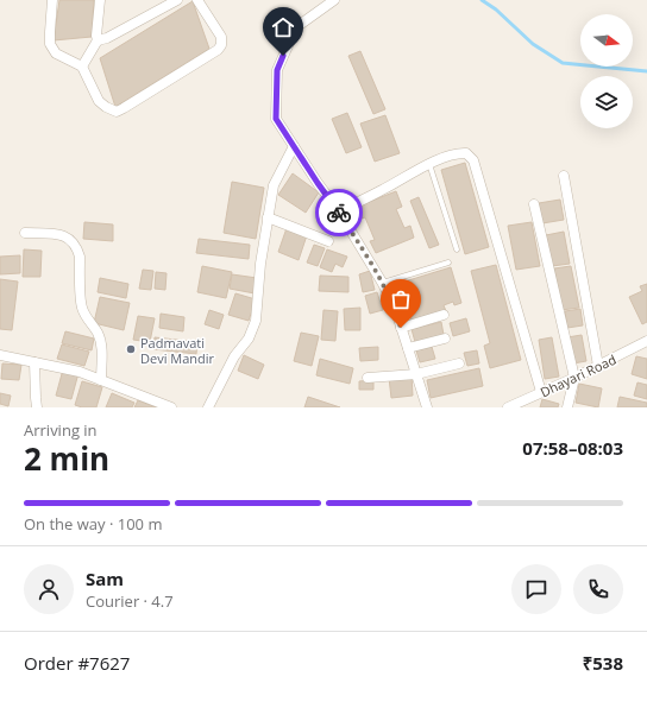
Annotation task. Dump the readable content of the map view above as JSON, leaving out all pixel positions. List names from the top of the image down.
{
  "streets": {
    "street": ["Dhayari Road"]
  },
  "places": ["Padmavati Devi Mandir"],
  "north": "right",
  "page": {
    "heading": ["2 min", "Arriving in", "07:58–08:03"],
    "panel": [
      "Sam",
      "Courier · 4.7",
      "Order #7627",
      "₹538"
    ],
    "bar": "On the way · 100 m"
  }
}
